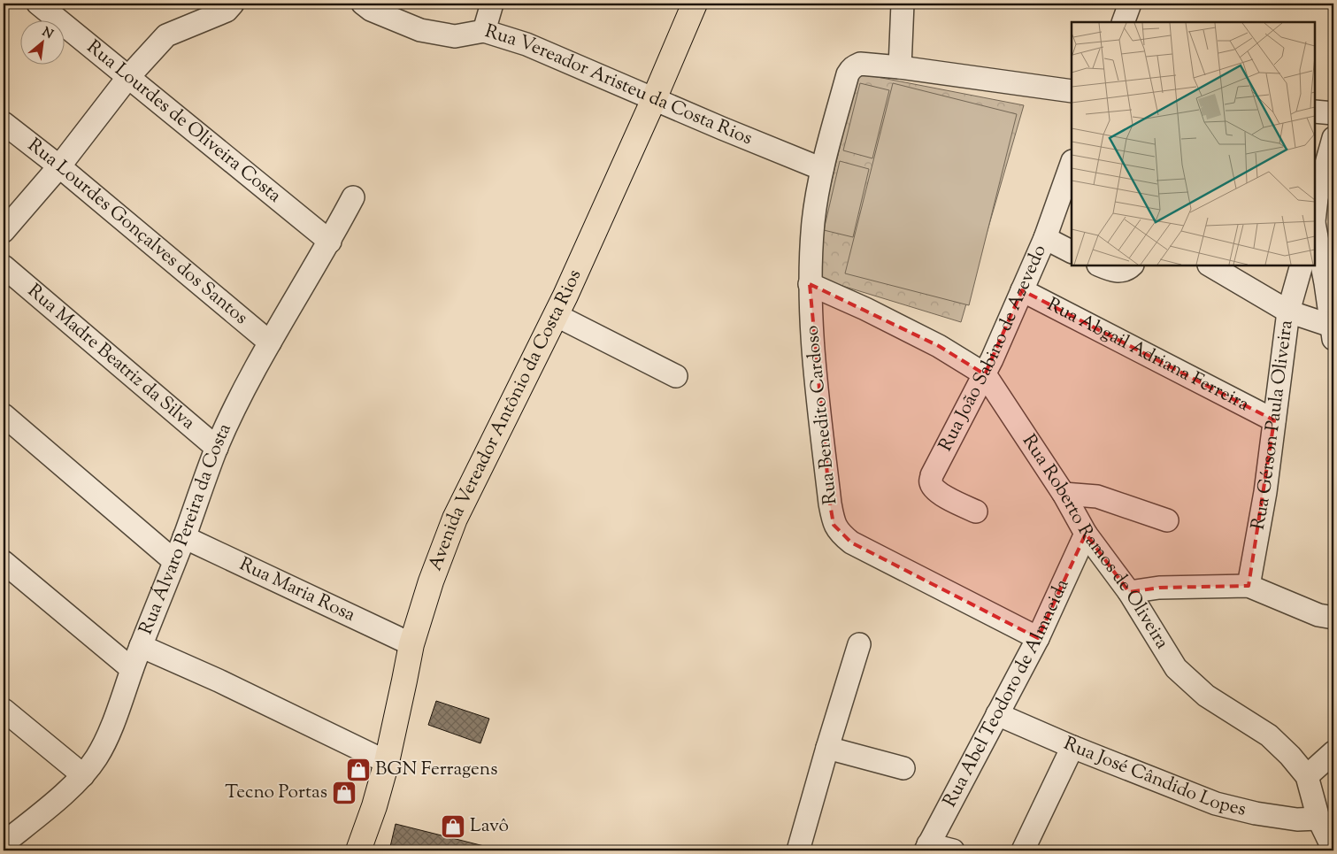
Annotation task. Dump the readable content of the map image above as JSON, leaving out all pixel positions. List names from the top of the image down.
{
  "streets": {
    "main road": ["Avenida Vereador Antônio da Costa Rios"],
    "street": [
      "Rua Vereador Aristeu da Costa Rios",
      "Rua Lourdes de Oliveira Costa",
      "Rua Lourdes Gonçalves dos Santos",
      "Rua João Sabino de Azevedo",
      "Rua Abgail Adriana Ferreira",
      "Rua Madre Beatriz da Silva",
      "Rua Benedito Cardoso",
      "Rua Gérson Paula Oliveira",
      "Rua Álvaro Pereira da Costa",
      "Rua Roberto Ramos de Oliveira",
      "Rua Maria Rosa",
      "Rua Abel Teodoro de Almneida",
      "Rua José Cândido Lopes"
    ]
  },
  "crossings": [
    ["Rua Vereador Aristeu da Costa Rios", "Rua Benedito Cardoso"],
    ["Rua Vereador Aristeu da Costa Rios", "Avenida Vereador Antônio da Costa Rios"],
    ["Rua Lourdes de Oliveira Costa", "Rua Álvaro Pereira da Costa"],
    ["Rua Lourdes Gonçalves dos Santos", "Rua Álvaro Pereira da Costa"],
    ["Rua João Sabino de Azevedo", "Rua Abgail Adriana Ferreira"],
    ["Rua João Sabino de Azevedo", "Rua Roberto Ramos de Oliveira"],
    ["Rua Abgail Adriana Ferreira", "Rua Gérson Paula Oliveira"],
    ["Rua Madre Beatriz da Silva", "Rua Álvaro Pereira da Costa"],
    ["Rua Benedito Cardoso", "Rua Roberto Ramos de Oliveira"],
    ["Rua Benedito Cardoso", "Rua Abel Teodoro de Almneida"],
    ["Avenida Vereador Antônio da Costa Rios", "Rua Maria Rosa"],
    ["Rua Álvaro Pereira da Costa", "Rua Maria Rosa"],
    ["Rua Roberto Ramos de Oliveira", "Rua Abel Teodoro de Almneida"],
    ["Rua Roberto Ramos de Oliveira", "Rua José Cândido Lopes"],
    ["Rua Abel Teodoro de Almneida", "Rua José Cândido Lopes"]
  ],
  "places": {
    "shop": ["BGN Ferragens", "Tecno Portas", "Lavô"]
  },
  "north": "top right"
}
